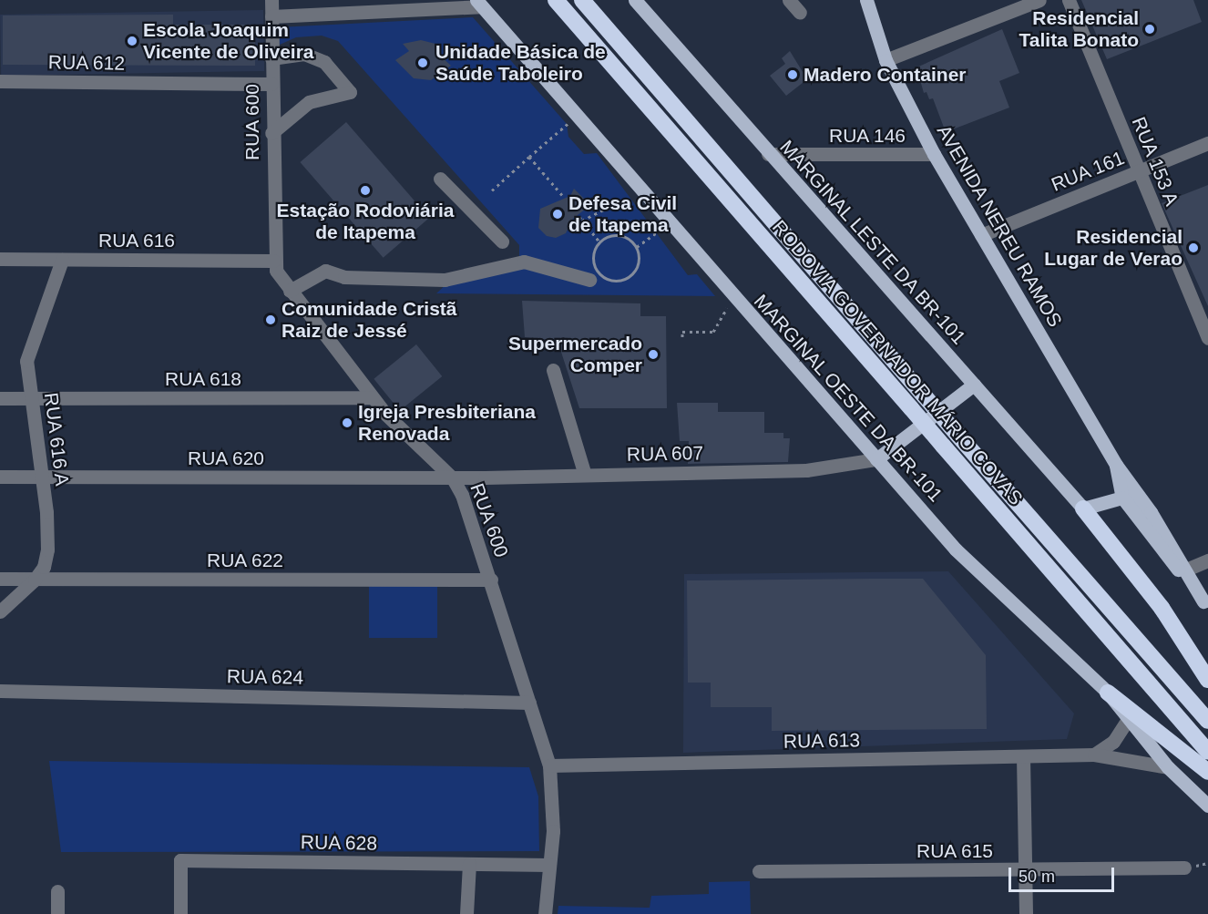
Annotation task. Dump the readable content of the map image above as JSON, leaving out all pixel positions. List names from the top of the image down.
{
  "streets": {
    "highway": ["RODOVIA GOVERNADOR MÁRIO COVAS"],
    "main road": ["AVENIDA NEREU RAMOS", "MARGINAL LESTE DA BR-101", "MARGINAL OESTE DA BR-101"],
    "street": [
      "RUA 612",
      "RUA 600",
      "RUA 146",
      "RUA 153 A",
      "RUA 161",
      "RUA 616",
      "RUA 618",
      "RUA 616 A",
      "RUA 607",
      "RUA 620",
      "RUA 622",
      "RUA 624",
      "RUA 613",
      "RUA 628",
      "RUA 615"
    ]
  },
  "crossings": [
    ["RUA 612", "RUA 600"],
    ["RUA 600", "RUA 616"],
    ["RUA 600", "RUA 618"],
    ["RUA 600", "RUA 607"],
    ["RUA 600", "RUA 620"],
    ["RUA 600", "RUA 622"],
    ["RUA 600", "RUA 624"],
    ["RUA 600", "RUA 613"],
    ["RUA 600", "RUA 628"],
    ["RUA 146", "AVENIDA NEREU RAMOS"],
    ["RUA 146", "MARGINAL LESTE DA BR-101"],
    ["RUA 153 A", "RUA 161"],
    ["RUA 161", "AVENIDA NEREU RAMOS"],
    ["RUA 616", "RUA 616 A"],
    ["RUA 618", "RUA 616 A"],
    ["MARGINAL OESTE DA BR-101", "RUA 607"],
    ["MARGINAL OESTE DA BR-101", "RUA 613"],
    ["RUA 616 A", "RUA 620"],
    ["RUA 616 A", "RUA 622"],
    ["RUA 607", "RUA 620"]
  ],
  "places": [
    "Residencial Talita Bonato",
    "Escola Joaquim Vicente de Oliveira",
    "Unidade Básica de Saúde Taboleiro",
    "Madero Container",
    "Estação Rodoviária de Itapema",
    "Defesa Civil de Itapema",
    "Residencial Lugar de Verao",
    "Comunidade Cristã Raiz de Jessé",
    "Supermercado Comper",
    "Igreja Presbiteriana Renovada"
  ],
  "scale_bar": "50 m"
}
